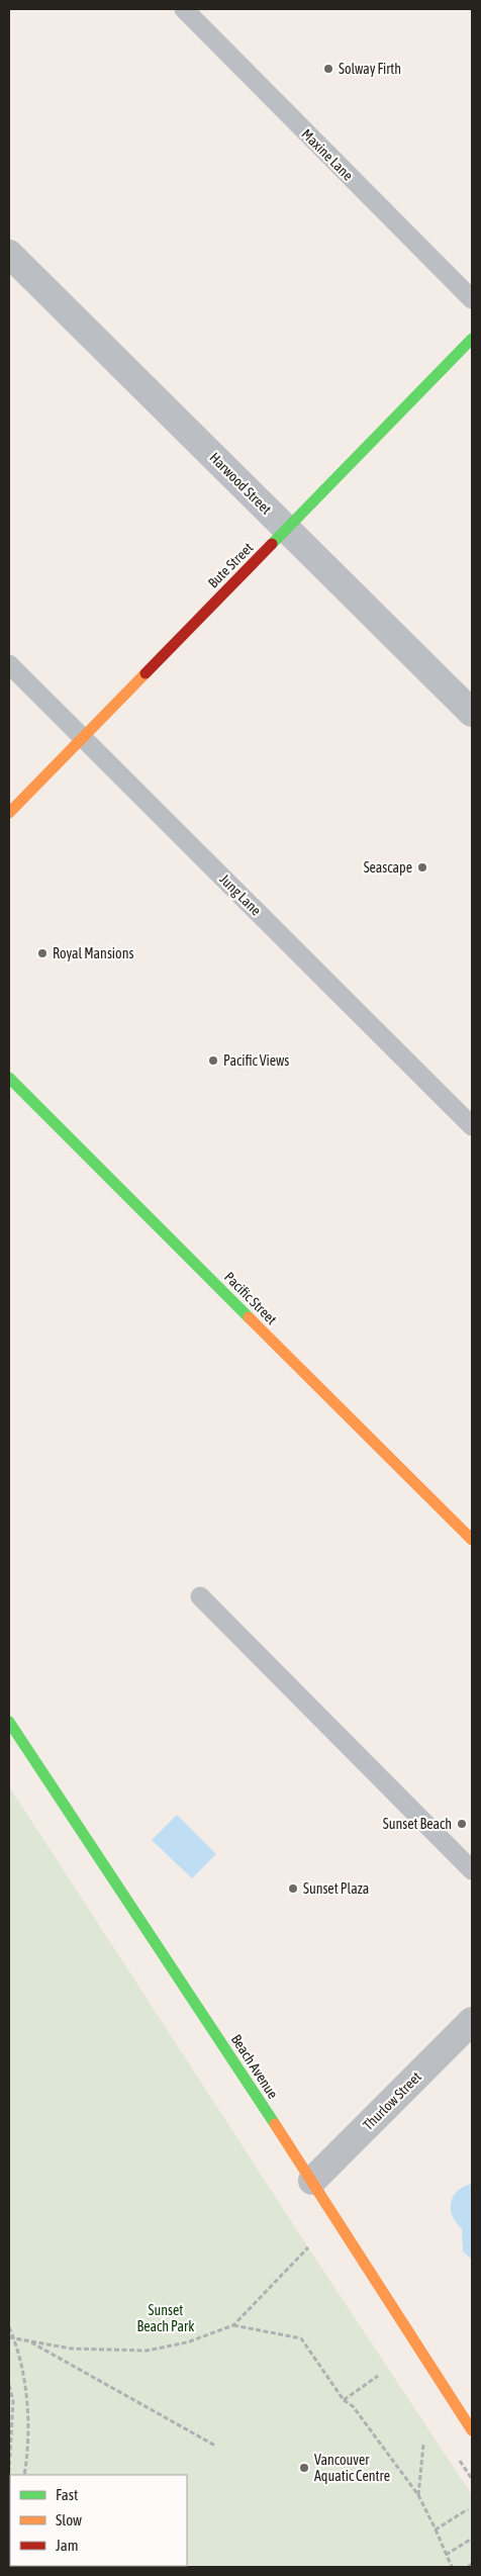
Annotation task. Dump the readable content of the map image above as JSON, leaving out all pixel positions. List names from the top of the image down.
{
  "streets": {
    "street": [
      "Harwood Street",
      "Bute Street",
      "Pacific Street",
      "Beach Avenue",
      "Thurlow Street"
    ],
    "lane": ["Maxine Lane", "Jung Lane"]
  },
  "crossings": [
    ["Harwood Street", "Bute Street"],
    ["Bute Street", "Jung Lane"],
    ["Beach Avenue", "Thurlow Street"]
  ],
  "parks": ["Sunset Beach Park"],
  "places": [
    "Solway Firth",
    "Seascape",
    "Royal Mansions",
    "Pacific Views",
    "Sunset Beach",
    "Sunset Plaza",
    "Vancouver Aquatic Centre"
  ],
  "legend": ["Fast", "Slow", "Jam"]
}
